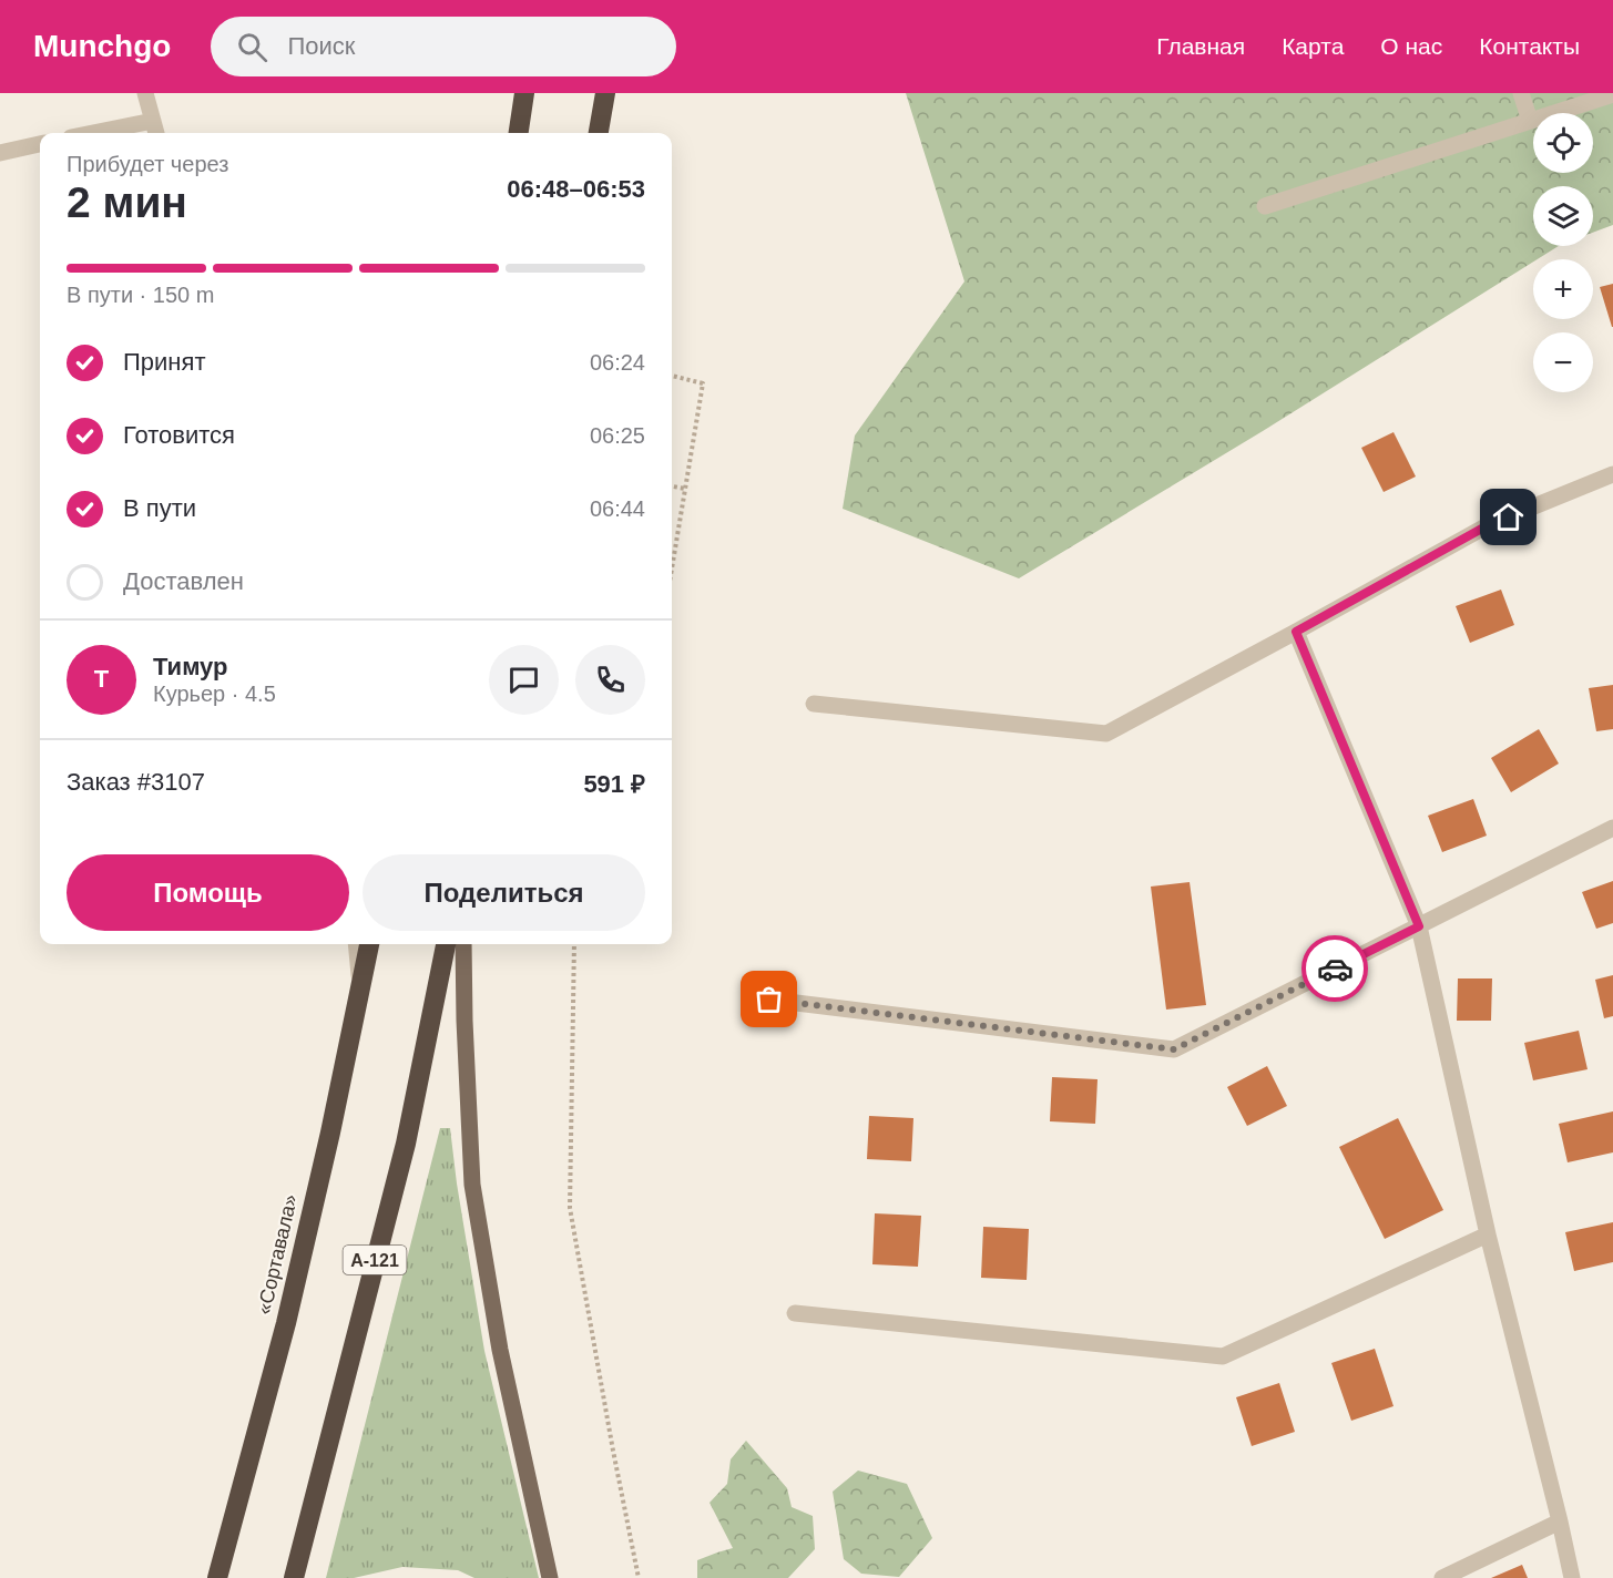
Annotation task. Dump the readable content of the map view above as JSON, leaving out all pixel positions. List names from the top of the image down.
{
  "streets": {
    "highway": ["«Сортавала»", "А-121"]
  },
  "page": {
    "header": "Munchgo",
    "search": "Поиск",
    "nav": [
      "Главная",
      "Карта",
      "О нас",
      "Контакты"
    ],
    "map_buttons": ["+", "−"],
    "heading": ["2 мин", "Прибудет через", "06:48–06:53"],
    "panel": [
      "Тимур",
      "Курьер · 4.5",
      "Заказ #3107",
      "591 ₽"
    ],
    "bar": "В пути · 150 m",
    "list": [
      ["Принят", "06:24"],
      ["Готовится", "06:25"],
      ["В пути", "06:44"],
      "Доставлен"
    ],
    "round": "Т",
    "buttons": ["Помощь", "Поделиться"]
  }
}
